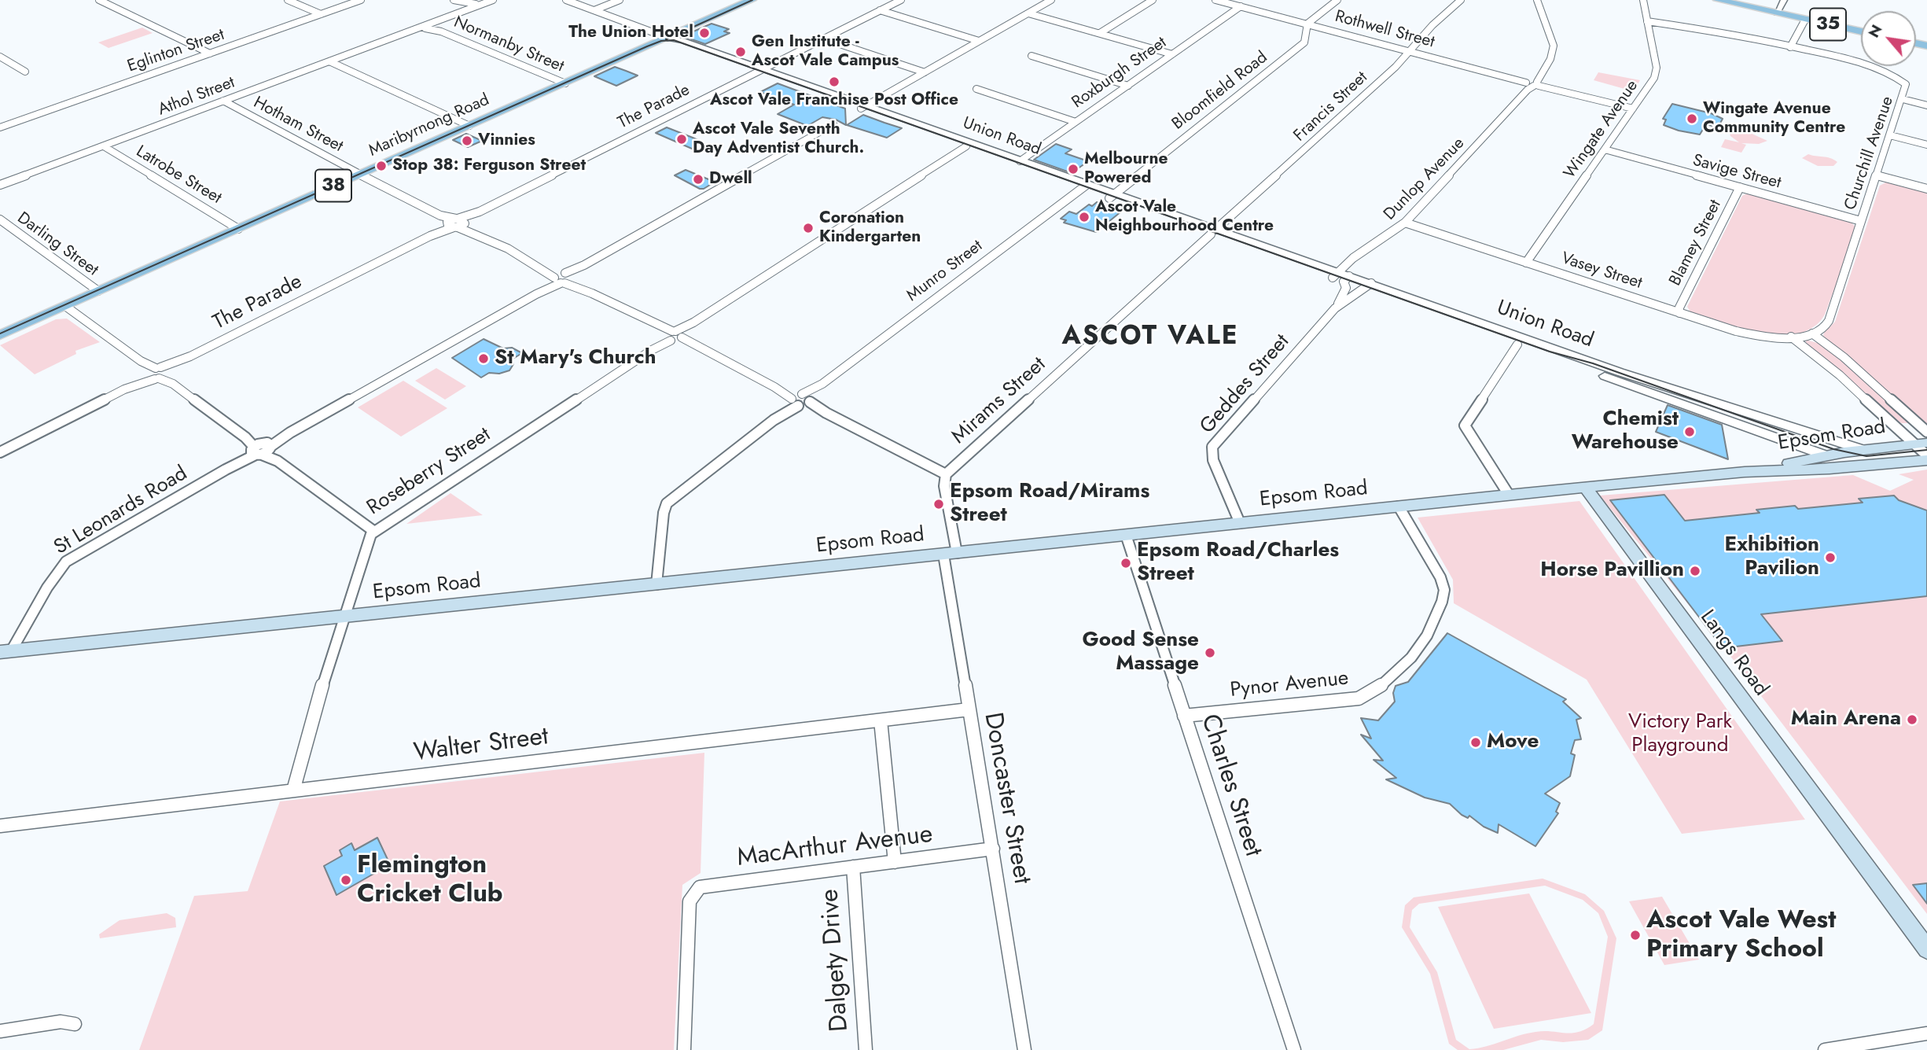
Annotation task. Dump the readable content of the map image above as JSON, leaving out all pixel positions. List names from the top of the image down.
{
  "streets": {
    "main road": [
      "35",
      "Maribyrnong Road",
      "38",
      "Epsom Road",
      "Langs Road"
    ],
    "street": [
      "Rothwell Street",
      "Normanby Street",
      "Eglinton Street",
      "Roxburgh Street",
      "Bloomfield Road",
      "Athol Street",
      "The Parade",
      "Francis Street",
      "Hotham Street",
      "Wingate Avenue",
      "Union Road",
      "Churchill Avenue",
      "Savige Street",
      "Latrobe Street",
      "Dunlop Avenue",
      "Blamey Street",
      "Darling Street",
      "Munro Street",
      "Vasey Street",
      "Geddes Street",
      "Mirams Street",
      "Roseberry Street",
      "St Leonards Road",
      "Pynor Avenue",
      "Walter Street",
      "Charles Street",
      "Doncaster Street",
      "MacArthur Avenue",
      "Dalgety Drive"
    ]
  },
  "crossings": [
    ["Rothwell Street", "Roxburgh Street"],
    ["Rothwell Street", "Bloomfield Road"],
    ["Rothwell Street", "Francis Street"],
    ["Rothwell Street", "Wingate Avenue"],
    ["Rothwell Street", "Dunlop Avenue"],
    ["Normanby Street", "Athol Street"],
    ["Normanby Street", "Maribyrnong Road"],
    ["Roxburgh Street", "Union Road"],
    ["Bloomfield Road", "Union Road"],
    ["Athol Street", "Hotham Street"],
    ["Athol Street", "Latrobe Street"],
    ["The Parade", "Union Road"],
    ["Francis Street", "Union Road"],
    ["Francis Street", "Mirams Street"],
    ["Hotham Street", "Maribyrnong Road"],
    ["Maribyrnong Road", "Union Road"],
    ["Maribyrnong Road", "Latrobe Street"],
    ["Maribyrnong Road", "Darling Street"],
    ["Wingate Avenue", "Churchill Avenue"],
    ["Wingate Avenue", "Savige Street"],
    ["Wingate Avenue", "Vasey Street"],
    ["Union Road", "Dunlop Avenue"],
    ["Union Road", "Munro Street"],
    ["Union Road", "Geddes Street"],
    ["Union Road", "Mirams Street"],
    ["Union Road", "Epsom Road"],
    ["Union Road", "Roseberry Street"],
    ["Churchill Avenue", "Savige Street"],
    ["Savige Street", "Blamey Street"],
    ["Dunlop Avenue", "Vasey Street"],
    ["Blamey Street", "Vasey Street"],
    ["Munro Street", "Epsom Road"],
    ["Geddes Street", "Epsom Road"],
    ["Mirams Street", "Epsom Road"],
    ["Mirams Street", "Doncaster Street"],
    ["Epsom Road", "Roseberry Street"],
    ["Epsom Road", "St Leonards Road"],
    ["Epsom Road", "Langs Road"],
    ["Epsom Road", "Pynor Avenue"],
    ["Epsom Road", "Charles Street"],
    ["Epsom Road", "Doncaster Street"],
    ["Roseberry Street", "Walter Street"],
    ["Pynor Avenue", "Charles Street"],
    ["Walter Street", "Doncaster Street"],
    ["Doncaster Street", "MacArthur Avenue"],
    ["MacArthur Avenue", "Dalgety Drive"]
  ],
  "districts": ["ASCOT VALE"],
  "parks": ["Victory Park Playground"],
  "places": [
    "The Union Hotel",
    "Gen Institute - Ascot Vale Campus",
    "Ascot Vale Franchise Post Office",
    "Wingate Avenue Community Centre",
    "Ascot Vale Seventh Day Adventist Church.",
    "Vinnies",
    "Stop 38: Ferguson Street",
    "Melbourne Powered",
    "Dwell",
    "Ascot Vale Neighbourhood Centre",
    "Coronation Kindergarten",
    "St Mary's Church",
    "Chemist Warehouse",
    "Epsom Road/Mirams Street",
    "Exhibition Pavilion",
    "Epsom Road/Charles Street",
    "Horse Pavillion",
    "Good Sense Massage",
    "Main Arena",
    "Move",
    "Flemington Cricket Club",
    "Ascot Vale West Primary School"
  ],
  "north": "top left"
}
